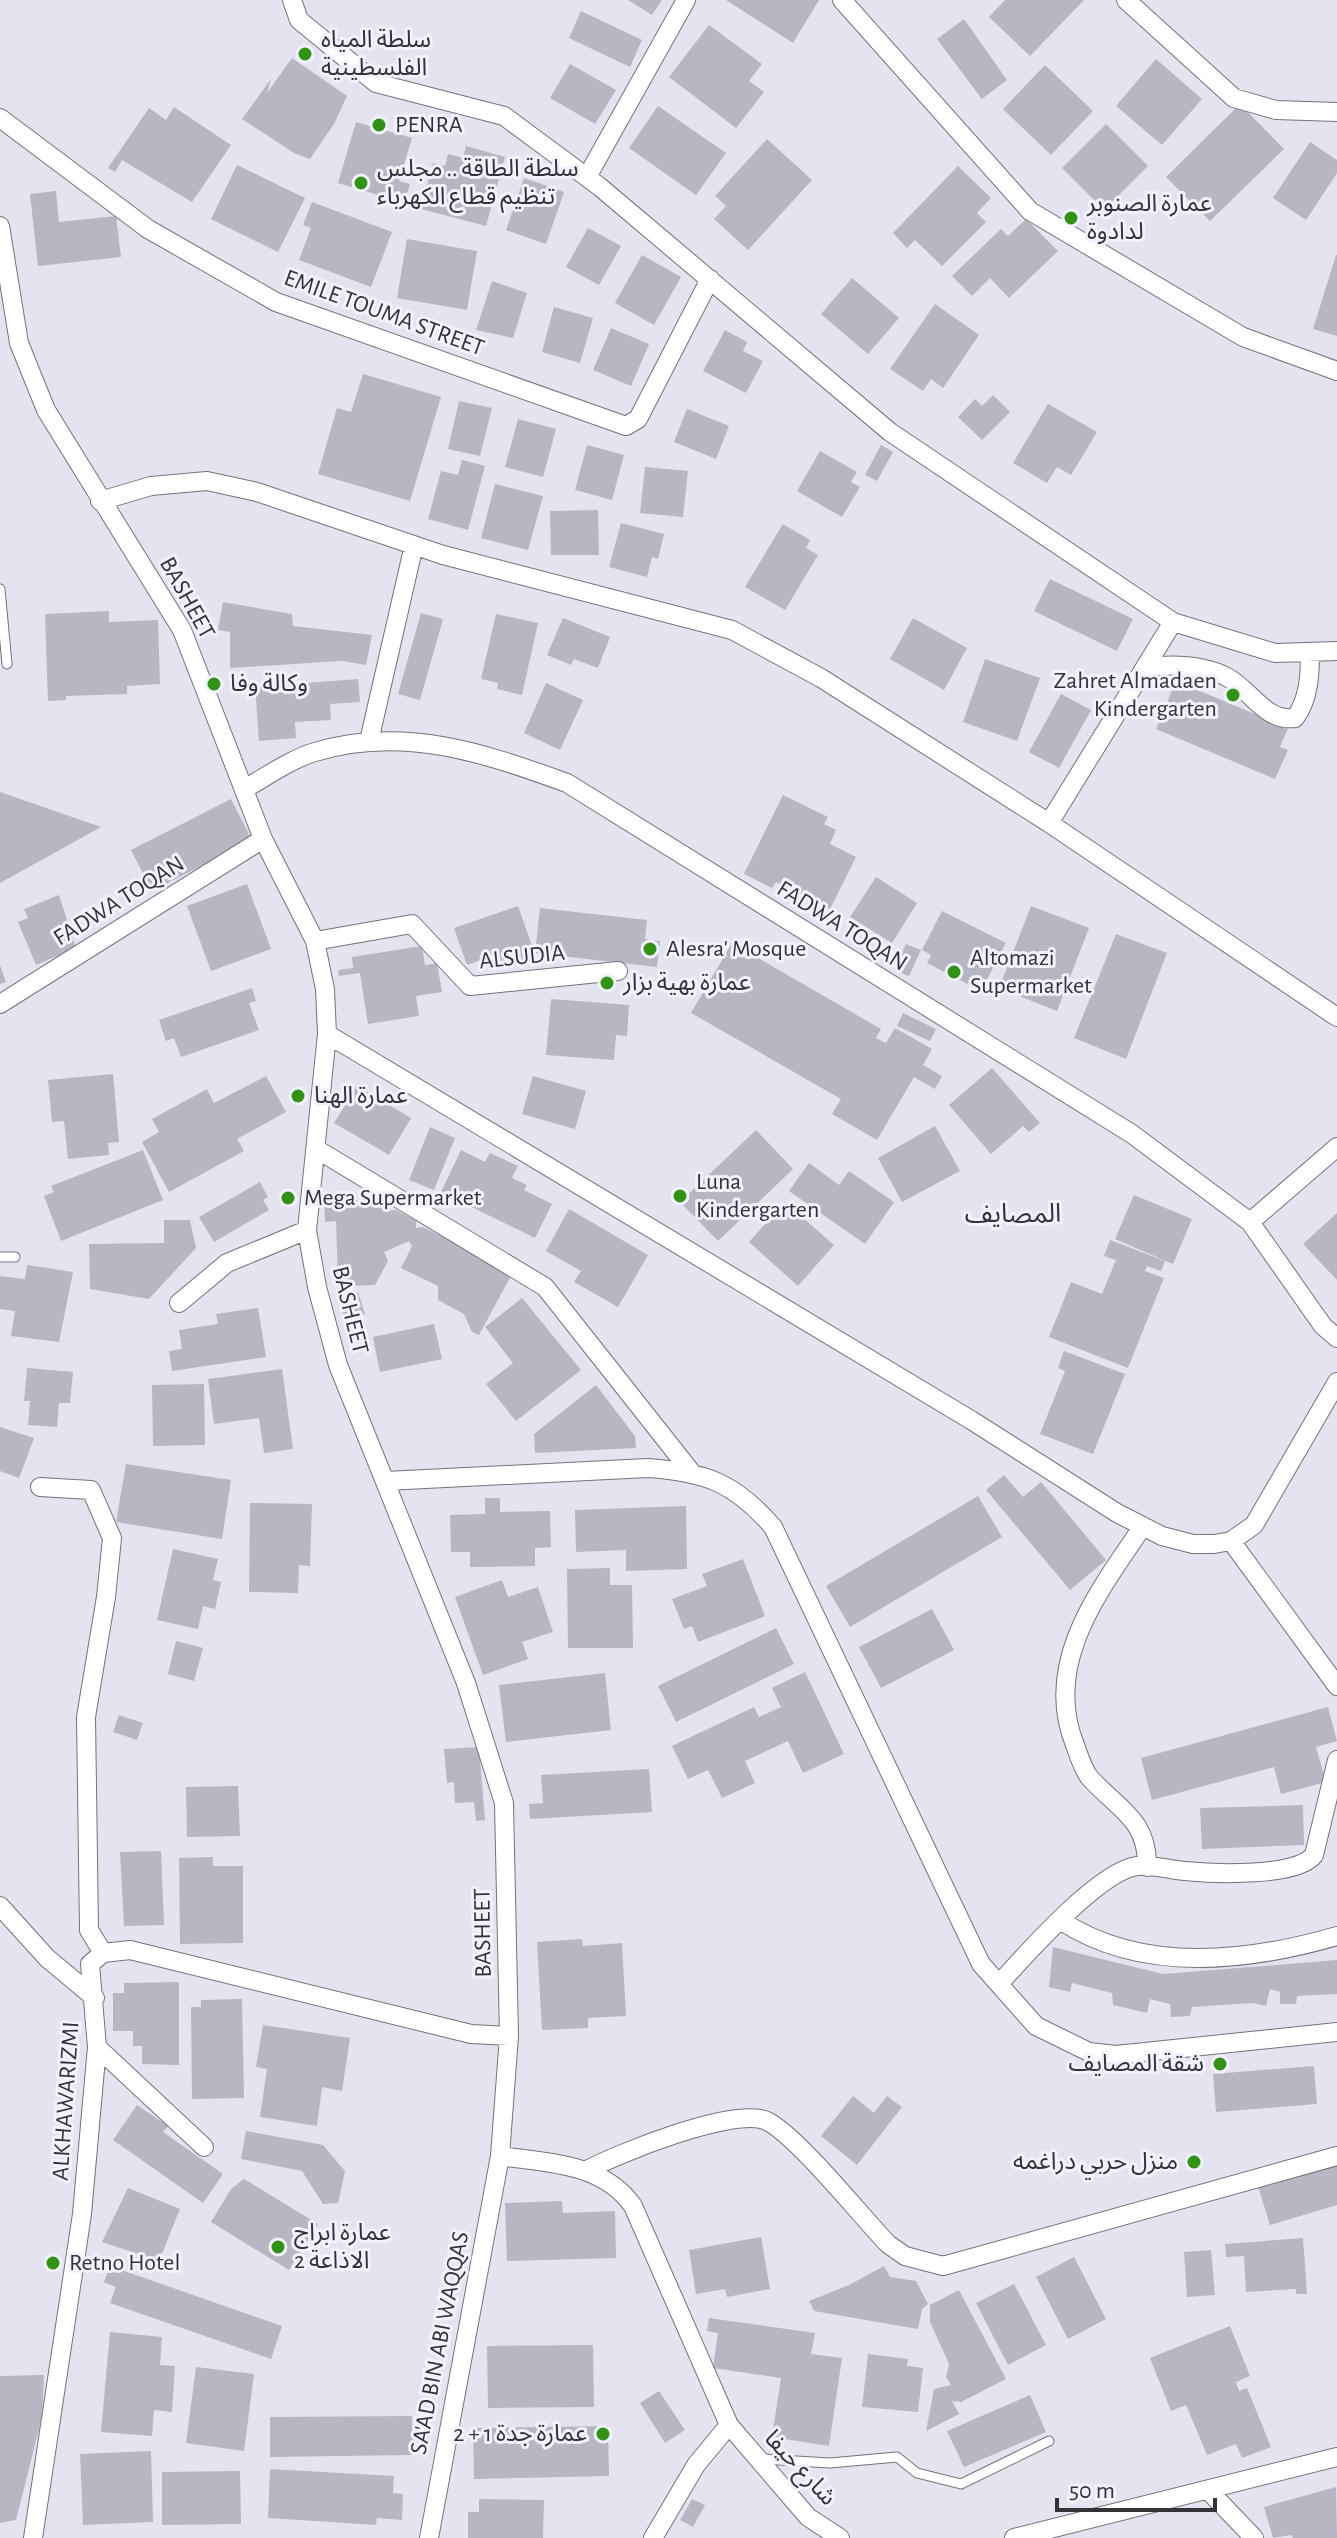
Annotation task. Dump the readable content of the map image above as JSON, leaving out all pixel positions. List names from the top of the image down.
{
  "streets": {
    "street": [
      "EMILE TOUMA STREET",
      "BASHEET",
      "FADWA TOQAN",
      "ALSUDIA",
      "ALKHAWARIZMI",
      "SA'AD BIN ABI WAQQAS",
      "شارع حيفا"
    ]
  },
  "crossings": [
    ["BASHEET", "FADWA TOQAN"],
    ["BASHEET", "ALSUDIA"],
    ["BASHEET", "SA'AD BIN ABI WAQQAS"],
    ["BASHEET", "شارع حيفا"],
    ["SA'AD BIN ABI WAQQAS", "شارع حيفا"]
  ],
  "districts": ["المصايف"],
  "places": [
    "سلطة المياه الفلسطينية",
    "PENRA",
    "سلطة الطاقة .. مجلس تنظيم قطاع الكهرباء",
    "عمارة الصنوبر لدادوة",
    "وكالة وفا",
    "Zahret Almadaen Kindergarten",
    "Alesra' Mosque",
    "Altomazi Supermarket",
    "عمارة بهية بزار",
    "عمارة الهنا",
    "Luna Kindergarten",
    "Mega Supermarket",
    "شقة المصايف",
    "منزل حربي دراغمه",
    "عمارة ابراج الاذاعة 2",
    "Retno Hotel",
    "عمارة جدة 1 + 2"
  ],
  "scale_bar": "50 m"
}
